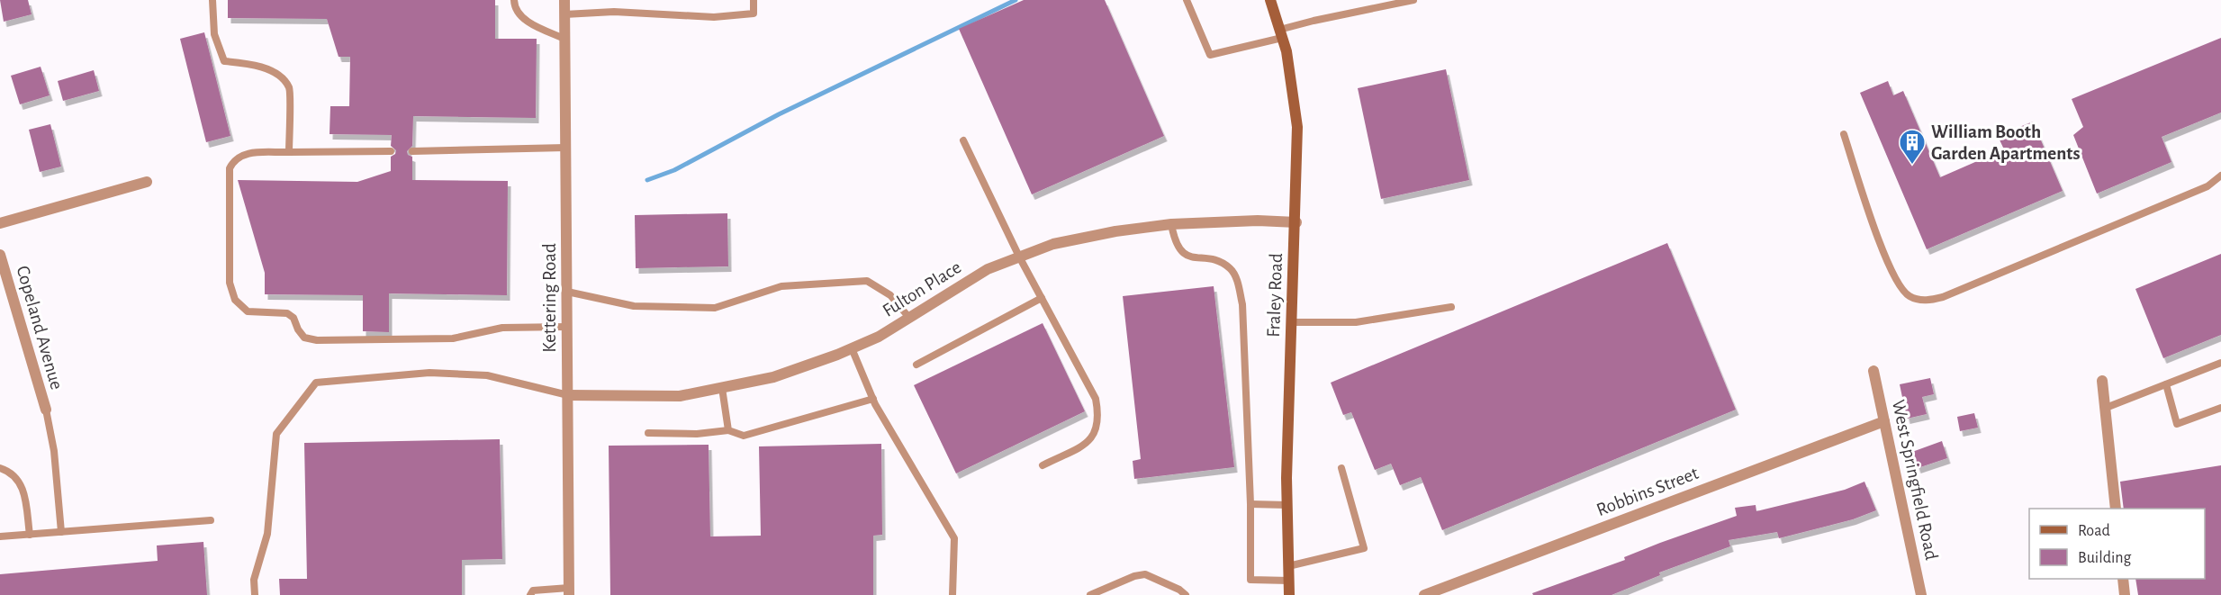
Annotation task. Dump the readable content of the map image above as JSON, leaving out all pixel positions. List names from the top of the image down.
{
  "streets": {
    "street": [
      "Fulton Place",
      "Fraley Road",
      "Kettering Road",
      "Copeland Avenue",
      "West Springfield Road",
      "Robbins Street"
    ]
  },
  "crossings": [
    ["Fulton Place", "Fraley Road"],
    ["Fulton Place", "Kettering Road"],
    ["West Springfield Road", "Robbins Street"]
  ],
  "places": {
    "building": ["William Booth Garden Apartments"]
  },
  "legend": ["Road", "Building"]
}
